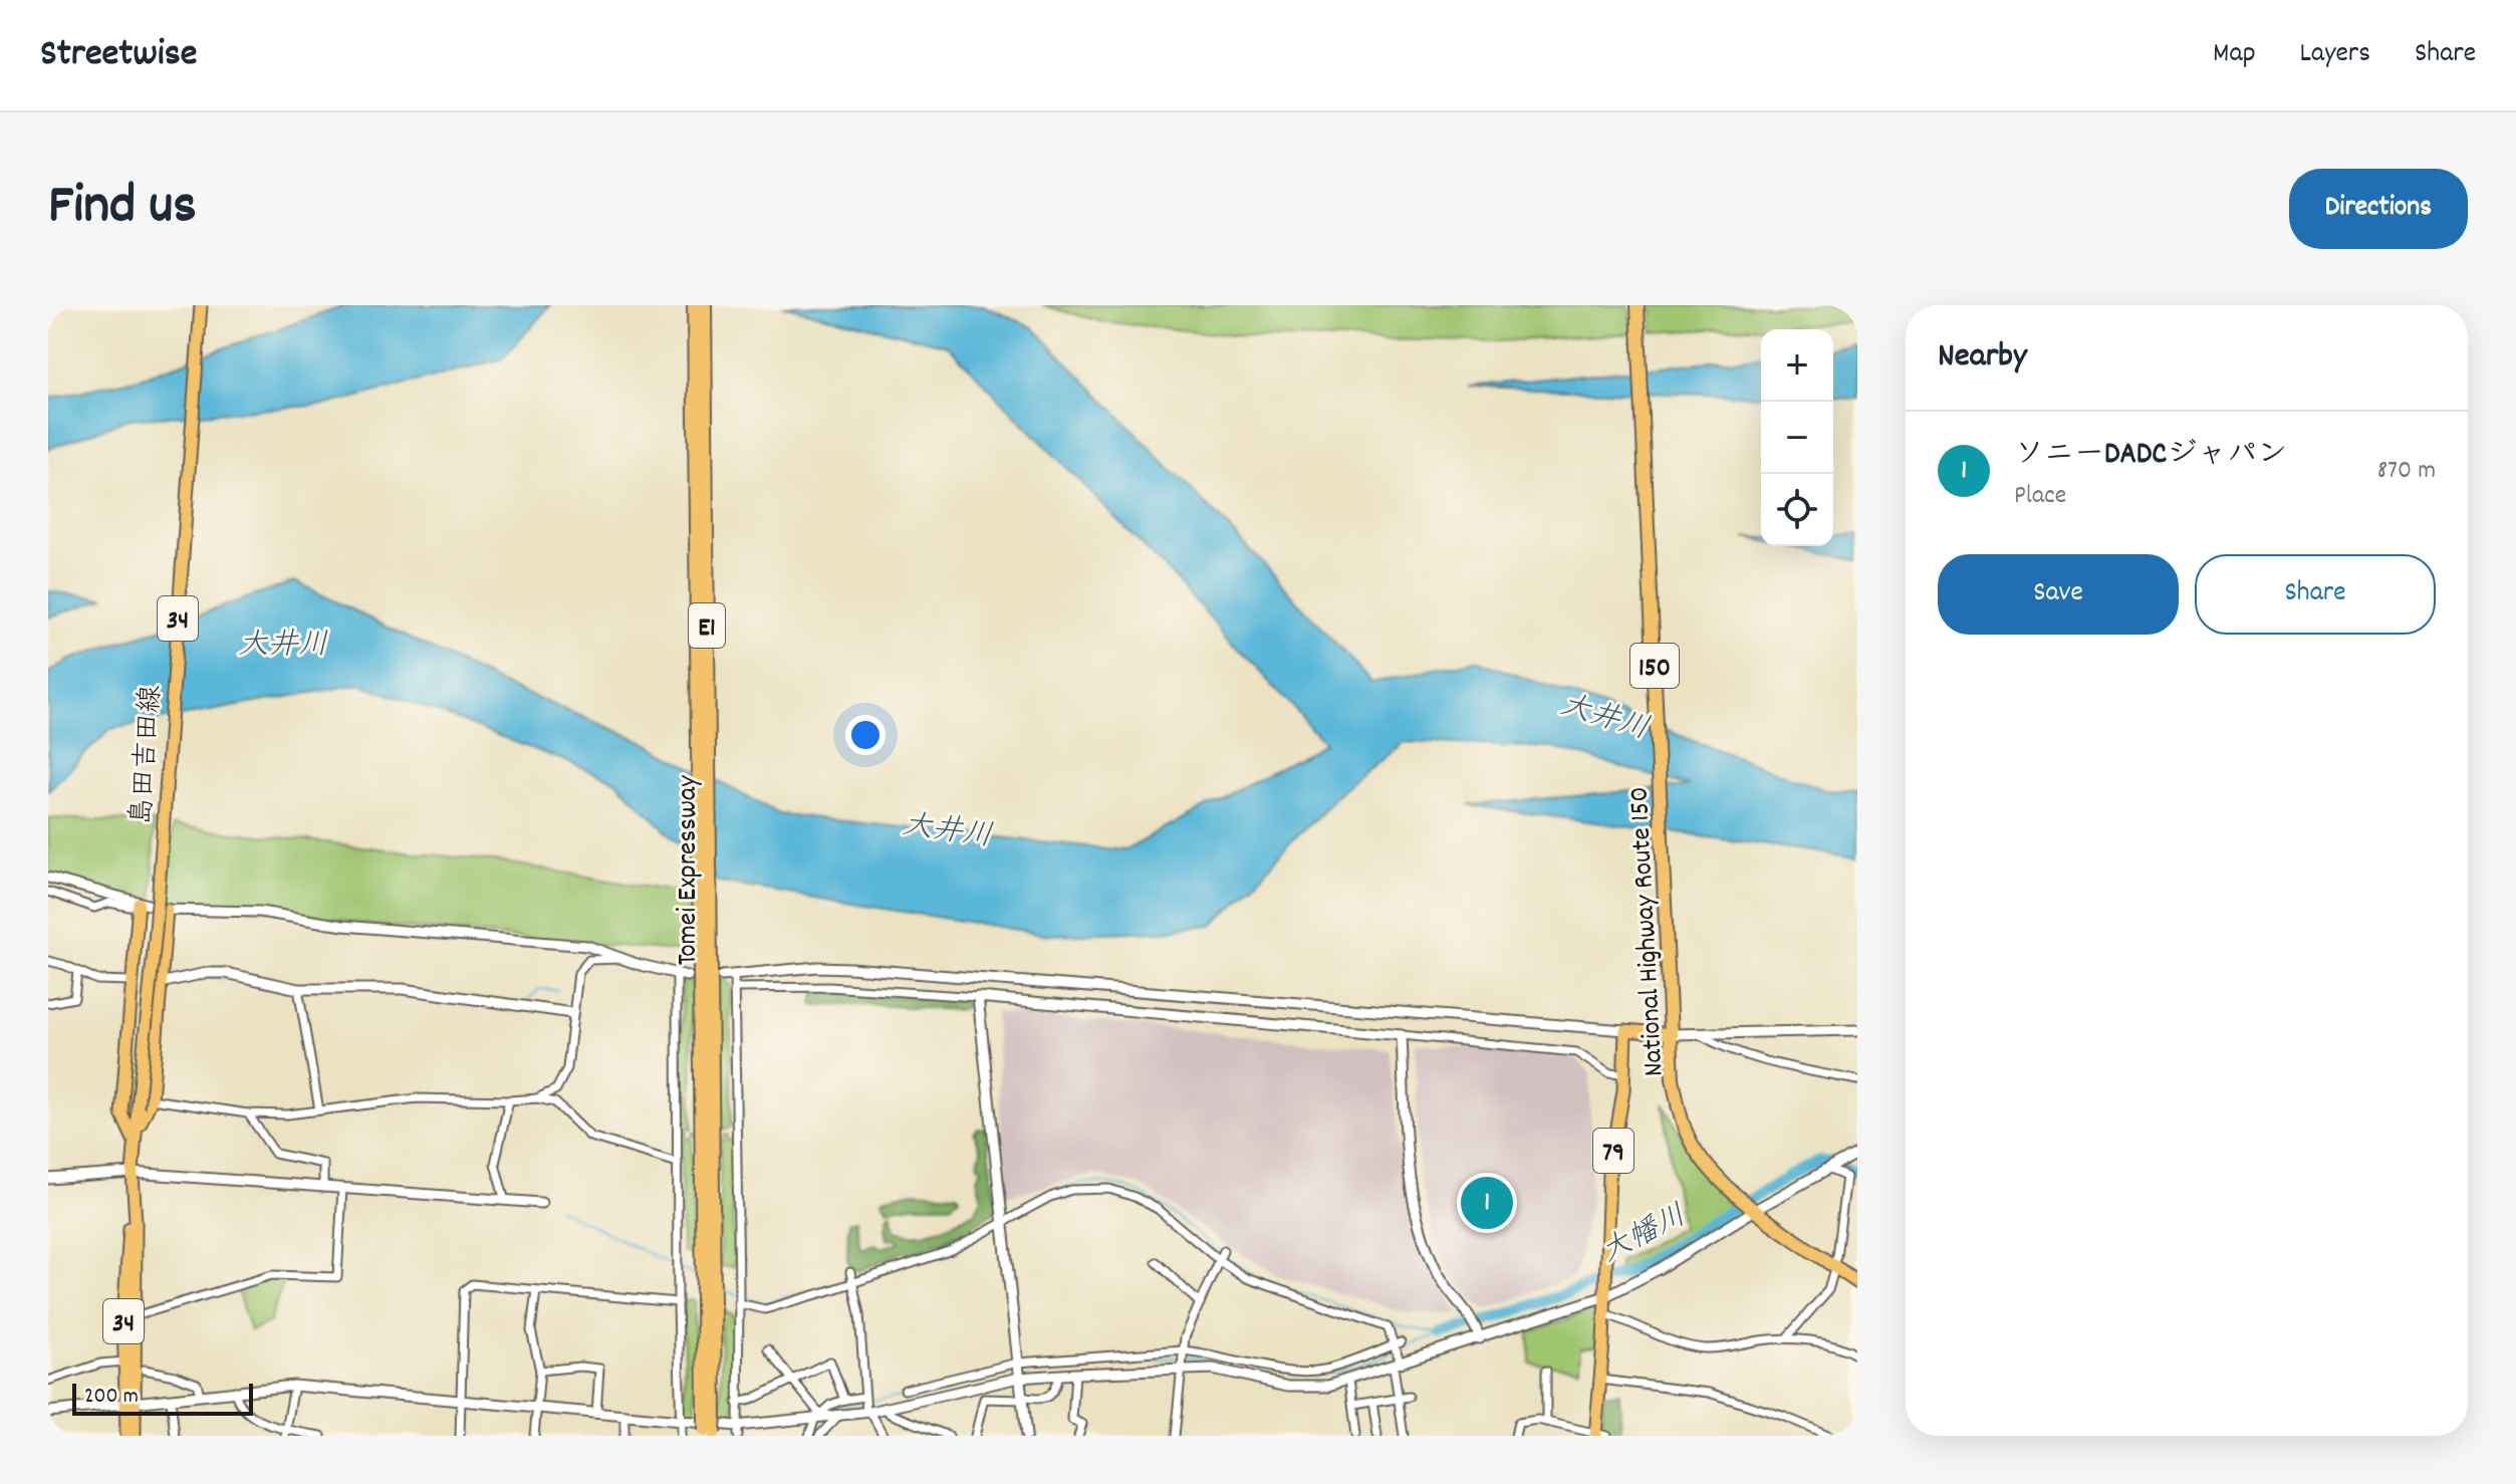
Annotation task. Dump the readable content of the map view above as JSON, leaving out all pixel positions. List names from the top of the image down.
{
  "streets": {
    "highway": [
      "E1",
      "150",
      "Tomei Expressway",
      "National Highway Route 150"
    ],
    "main road": ["34", "島田吉田線", "79"]
  },
  "water": ["大井川", "大幡川"],
  "scale_bar": "200 m",
  "page": {
    "header": "Streetwise",
    "nav": ["Map", "Layers", "Share"],
    "title": "Find us",
    "buttons": [
      "Directions",
      ["Save", "Share"]
    ],
    "heading": "Nearby",
    "map_buttons": ["+", "−"],
    "list": [
      {
        "mark": "1",
        "name": "ソニーDADCジャパン",
        "note": "Place",
        "value": "870 m"
      }
    ],
    "pins": "1",
    "scale": "200 m"
  }
}
